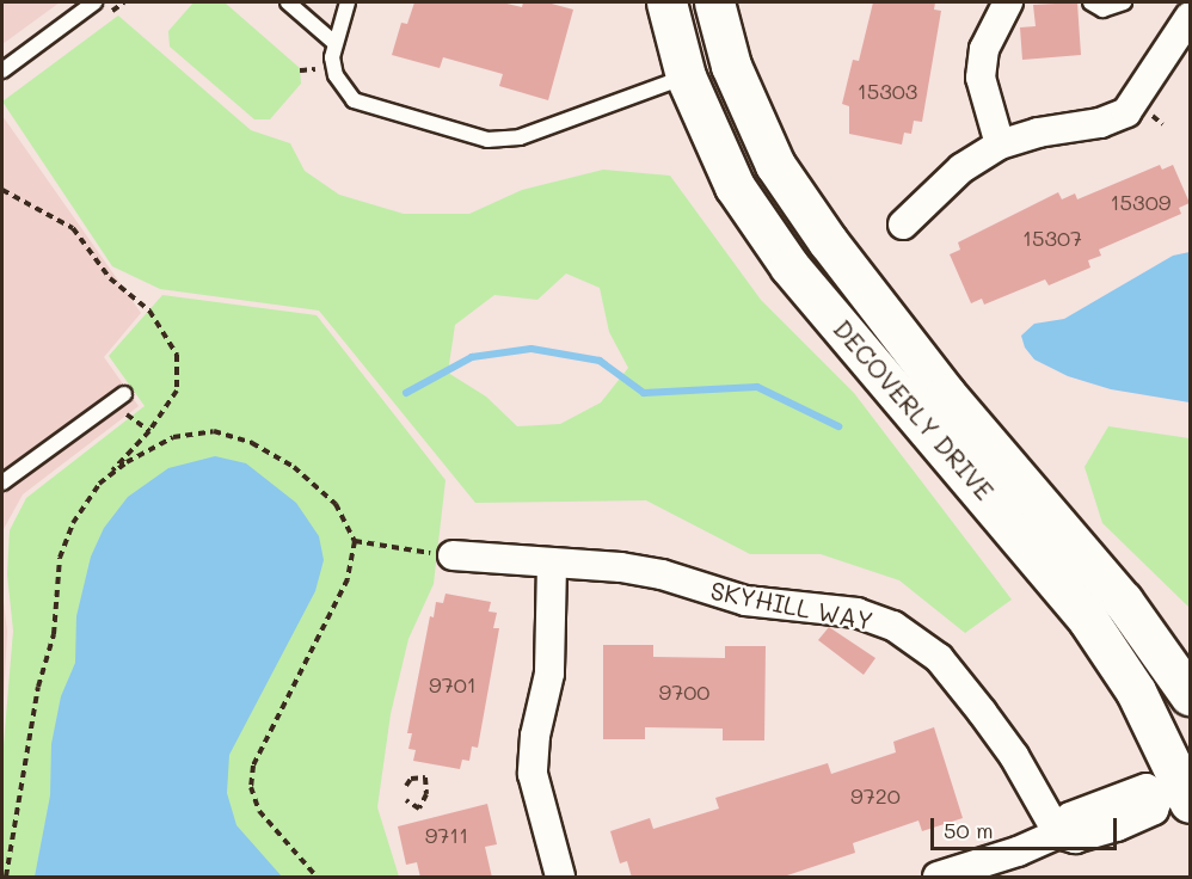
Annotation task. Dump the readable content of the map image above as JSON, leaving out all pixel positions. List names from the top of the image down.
{
  "streets": {
    "street": ["DECOVERLY DRIVE", "SKYHILL WAY"]
  },
  "house_numbers": [
    "15303",
    "15309",
    "15307",
    "9701",
    "9700",
    "9720",
    "9711"
  ],
  "scale_bar": "50 m"
}
